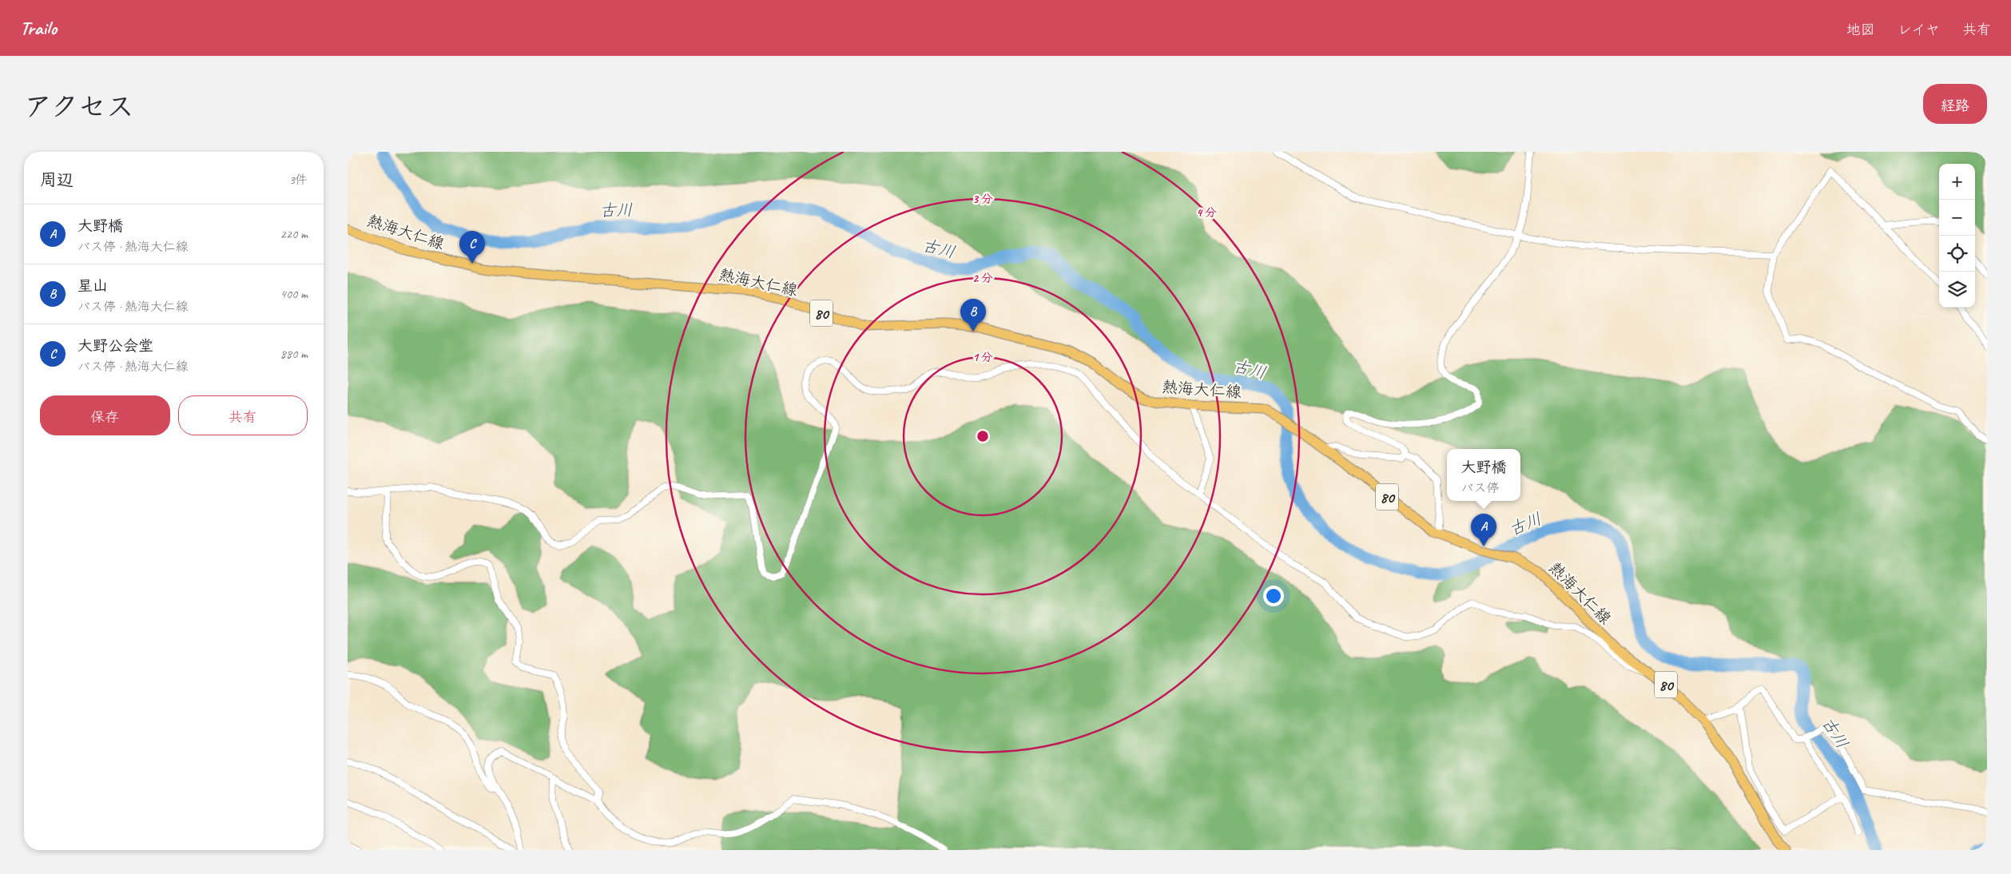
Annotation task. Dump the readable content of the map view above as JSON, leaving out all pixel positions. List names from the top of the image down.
{
  "streets": {
    "main road": ["熱海大仁線", "80"]
  },
  "water": ["古川"],
  "page": {
    "header": "Trailo",
    "nav": ["地図", "レイヤ", "共有"],
    "title": "アクセス",
    "buttons": [
      "経路",
      ["保存", "共有"]
    ],
    "heading": ["周辺", "3件"],
    "map_buttons": ["+", "−"],
    "list": [
      {
        "mark": "A",
        "name": "大野橋",
        "note": "バス停 · 熱海大仁線",
        "value": "220 m"
      },
      {
        "mark": "B",
        "name": "星山",
        "note": "バス停 · 熱海大仁線",
        "value": "400 m"
      },
      {
        "mark": "C",
        "name": "大野公会堂",
        "note": "バス停 · 熱海大仁線",
        "value": "880 m"
      }
    ],
    "pins": ["C", "B", "A"],
    "popup": ["大野橋", "バス停"]
  },
  "rings": [
    "3 分",
    "4 分",
    "2 分",
    "1 分"
  ]
}
